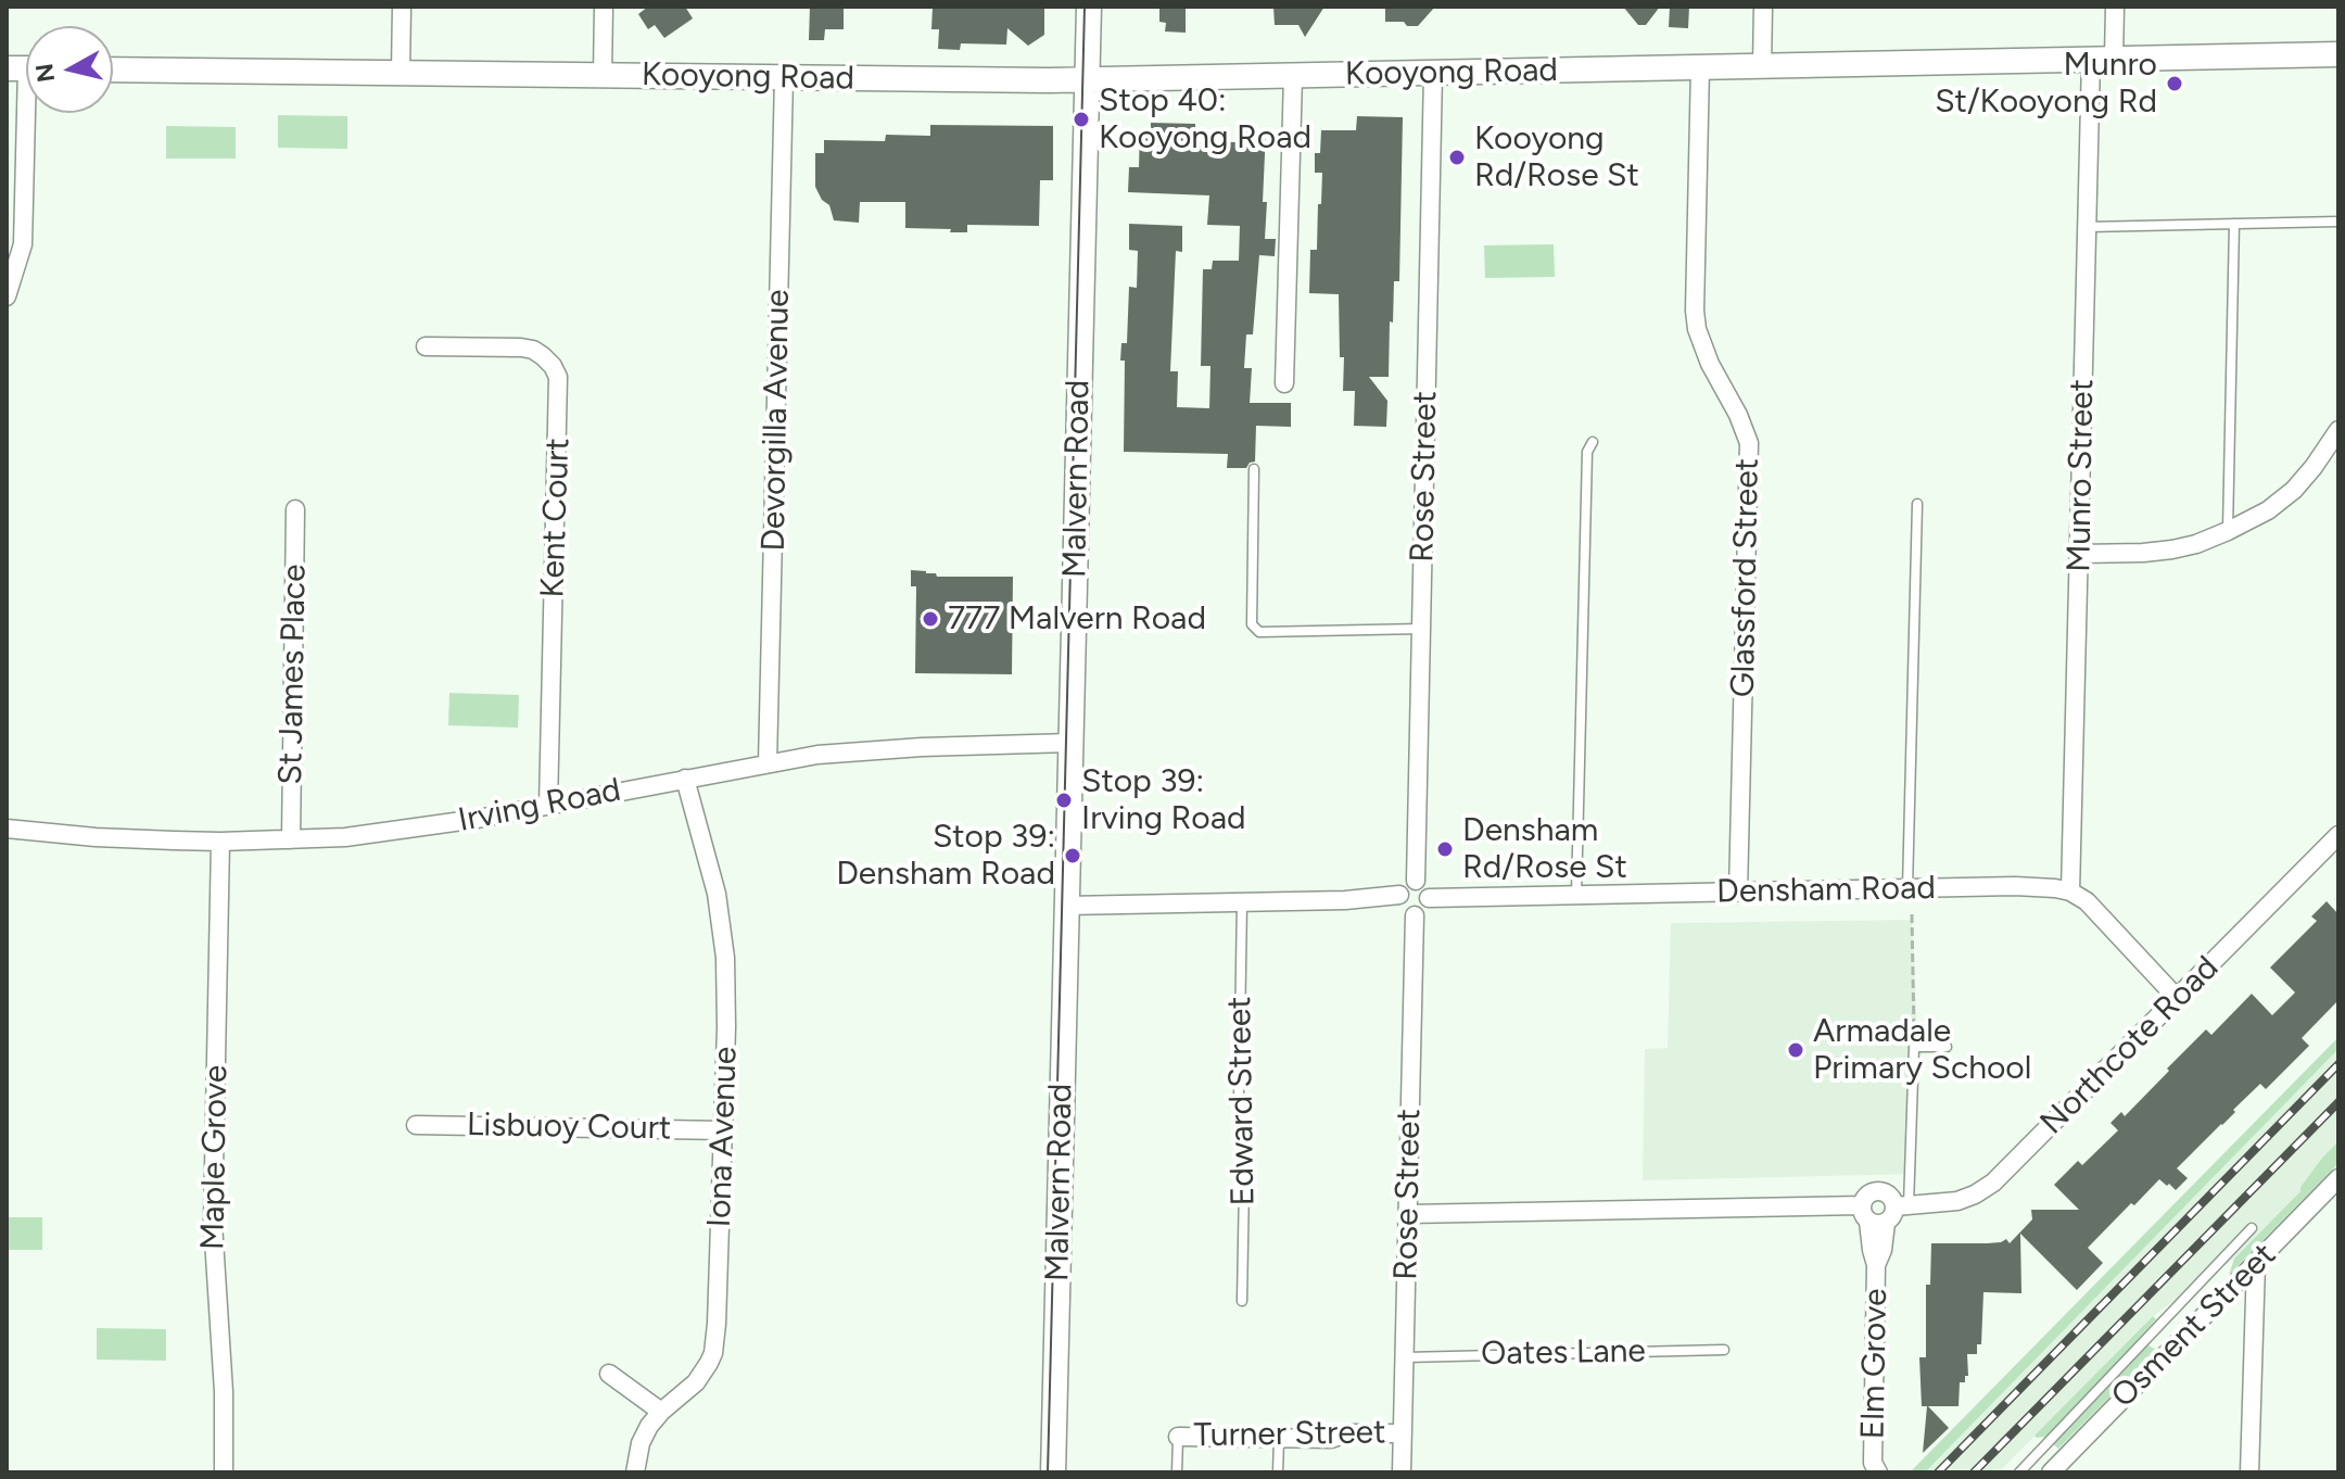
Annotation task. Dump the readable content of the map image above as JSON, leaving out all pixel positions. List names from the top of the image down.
{
  "streets": {
    "street": [
      "Kooyong Road",
      "Devorgilla Avenue",
      "Munro Street",
      "Rose Street",
      "Malvern Road",
      "Kent Court",
      "Glassford Street",
      "St James Place",
      "Irving Road",
      "Densham Road",
      "Northcote Road",
      "Lisbuoy Court",
      "Iona Avenue",
      "Maple Grove",
      "Osment Street",
      "Elm Grove",
      "Turner Street"
    ],
    "lane": ["Edward Street", "Oates Lane"]
  },
  "crossings": [
    ["Kooyong Road", "Devorgilla Avenue"],
    ["Kooyong Road", "Munro Street"],
    ["Kooyong Road", "Rose Street"],
    ["Kooyong Road", "Malvern Road"],
    ["Kooyong Road", "Glassford Street"],
    ["Devorgilla Avenue", "Irving Road"],
    ["Munro Street", "Densham Road"],
    ["Rose Street", "Densham Road"],
    ["Rose Street", "Northcote Road"],
    ["Rose Street", "Oates Lane"],
    ["Rose Street", "Turner Street"],
    ["Malvern Road", "Irving Road"],
    ["Kent Court", "Irving Road"],
    ["Glassford Street", "Densham Road"],
    ["St James Place", "Irving Road"],
    ["Irving Road", "Iona Avenue"],
    ["Irving Road", "Maple Grove"],
    ["Northcote Road", "Elm Grove"],
    ["Lisbuoy Court", "Iona Avenue"]
  ],
  "places": [
    "Munro St/Kooyong Rd",
    "Stop 40: Kooyong Road",
    "Kooyong Rd/Rose St",
    "777 Malvern Road",
    "Stop 39: Irving Road",
    "Densham Rd/Rose St",
    "Stop 39: Densham Road",
    "Armadale Primary School"
  ],
  "north": "left"
}
